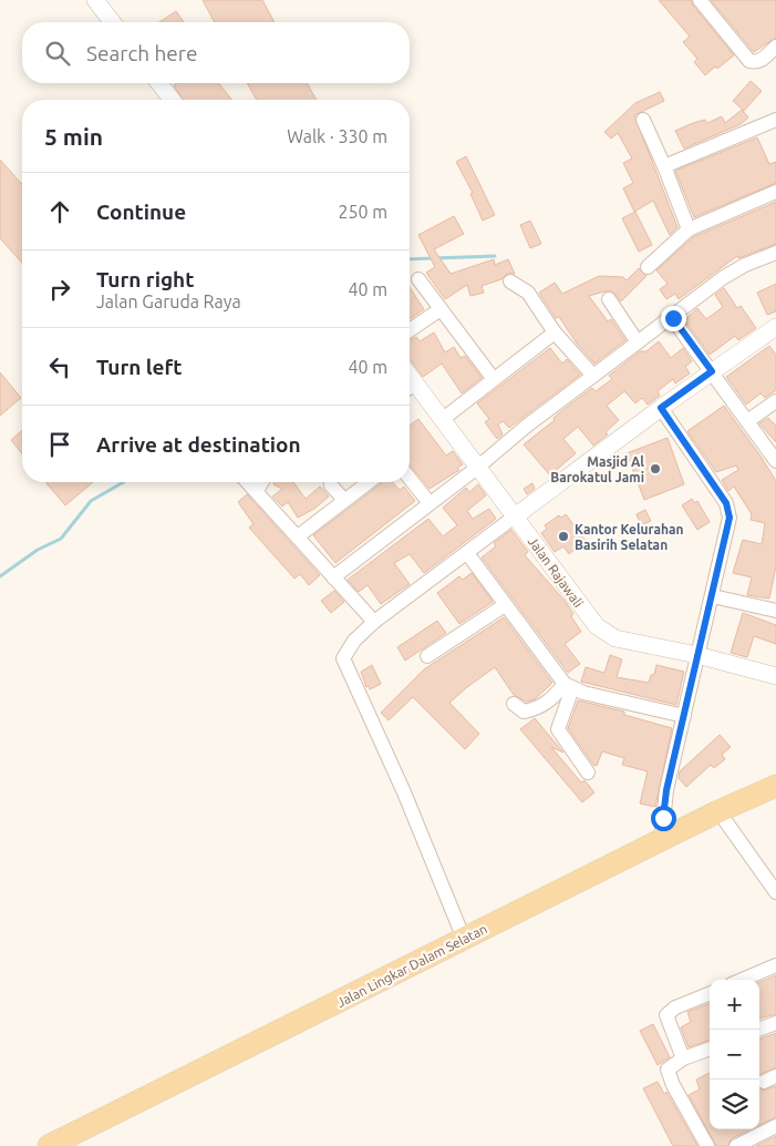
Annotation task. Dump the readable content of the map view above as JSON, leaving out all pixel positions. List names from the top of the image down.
{
  "streets": {
    "main road": ["Jalan Lingkar Dalam Selatan"],
    "street": ["Jalan Rajawali"]
  },
  "places": ["Masjid Al Barokatul Jami", "Kantor Kelurahan Basirih Selatan"],
  "page": {
    "search": "Search here",
    "heading": ["5 min", "Walk · 330 m"],
    "list": [
      ["Continue", "250 m"],
      ["Turn right", "Jalan Garuda Raya", "40 m"],
      ["Turn left", "40 m"],
      "Arrive at destination"
    ],
    "map_buttons": ["+", "−"]
  }
}
